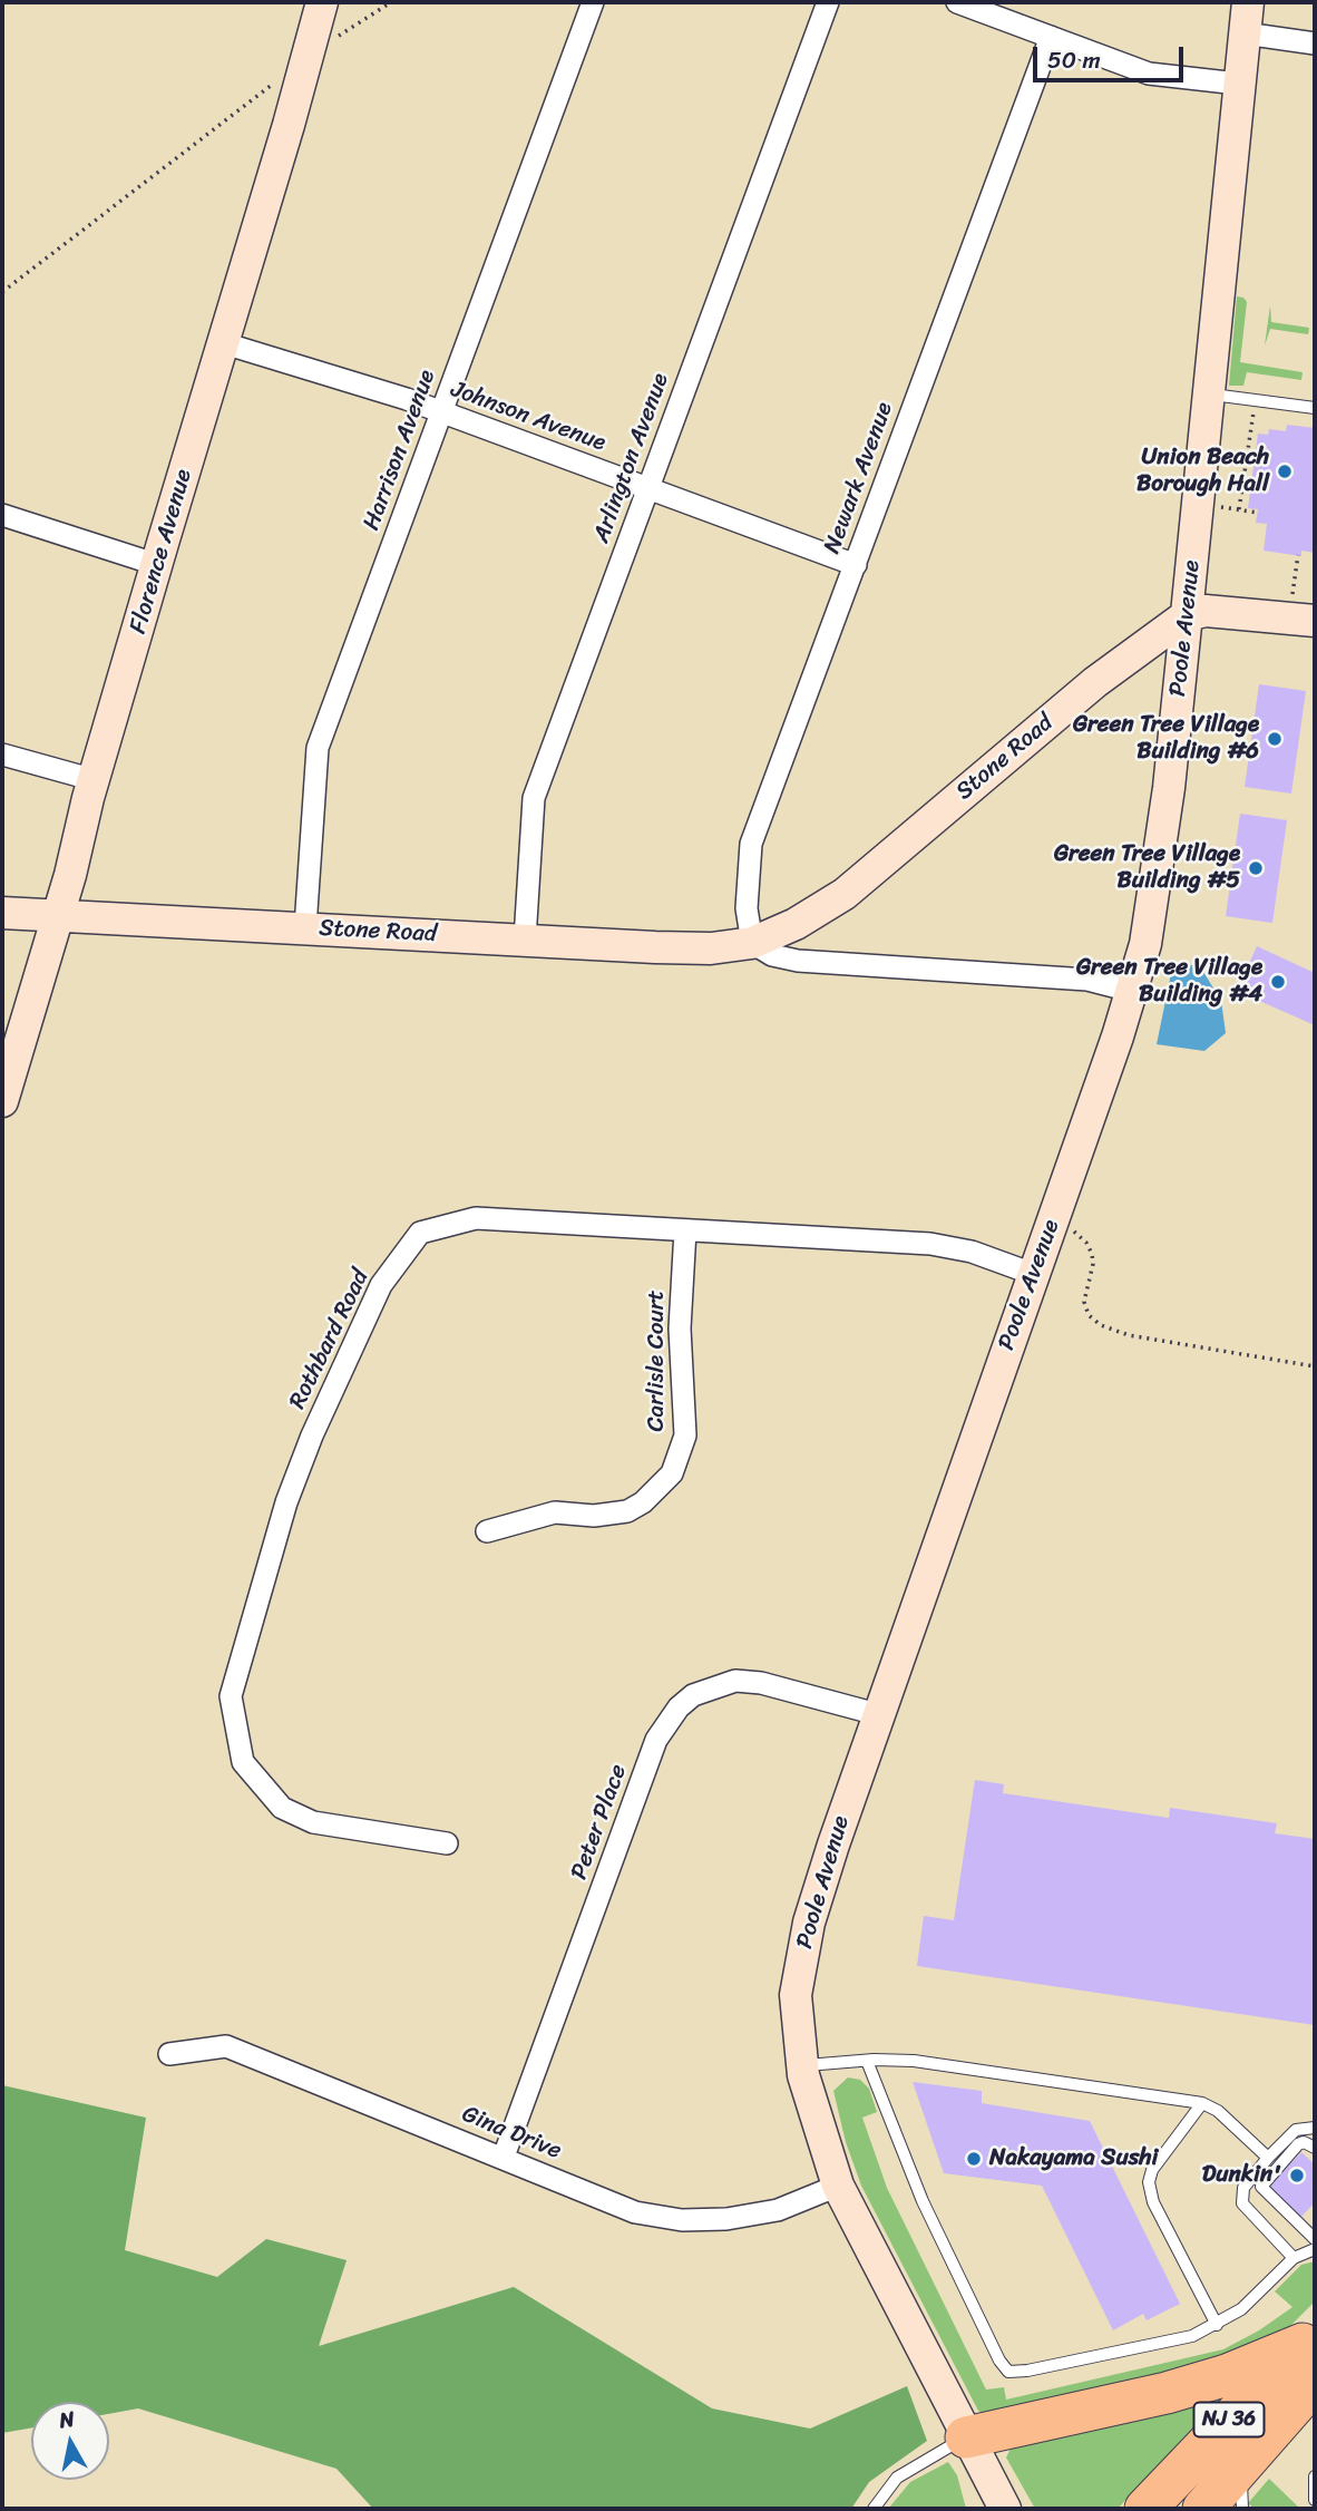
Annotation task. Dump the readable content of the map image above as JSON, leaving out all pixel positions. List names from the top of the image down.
{
  "streets": {
    "highway": ["NJ 36"],
    "street": [
      "Johnson Avenue",
      "Harrison Avenue",
      "Arlington Avenue",
      "Newark Avenue",
      "Florence Avenue",
      "Poole Avenue",
      "Stone Road",
      "Rothbard Road",
      "Carlisle Court",
      "Peter Place",
      "Gina Drive"
    ]
  },
  "crossings": [
    ["Johnson Avenue", "Harrison Avenue"],
    ["Johnson Avenue", "Arlington Avenue"],
    ["Johnson Avenue", "Newark Avenue"],
    ["Johnson Avenue", "Florence Avenue"],
    ["Harrison Avenue", "Stone Road"],
    ["Arlington Avenue", "Stone Road"],
    ["Newark Avenue", "Stone Road"],
    ["Florence Avenue", "Stone Road"],
    ["Poole Avenue", "Stone Road"],
    ["Poole Avenue", "Rothbard Road"],
    ["Poole Avenue", "Peter Place"],
    ["Poole Avenue", "Gina Drive"],
    ["Rothbard Road", "Carlisle Court"],
    ["Peter Place", "Gina Drive"]
  ],
  "places": [
    "Union Beach Borough Hall",
    "Green Tree Village Building #6",
    "Green Tree Village Building #5",
    "Green Tree Village Building #4",
    "Nakayama Sushi",
    "Dunkin'"
  ],
  "scale_bar": "50 m",
  "north": "top"
}
